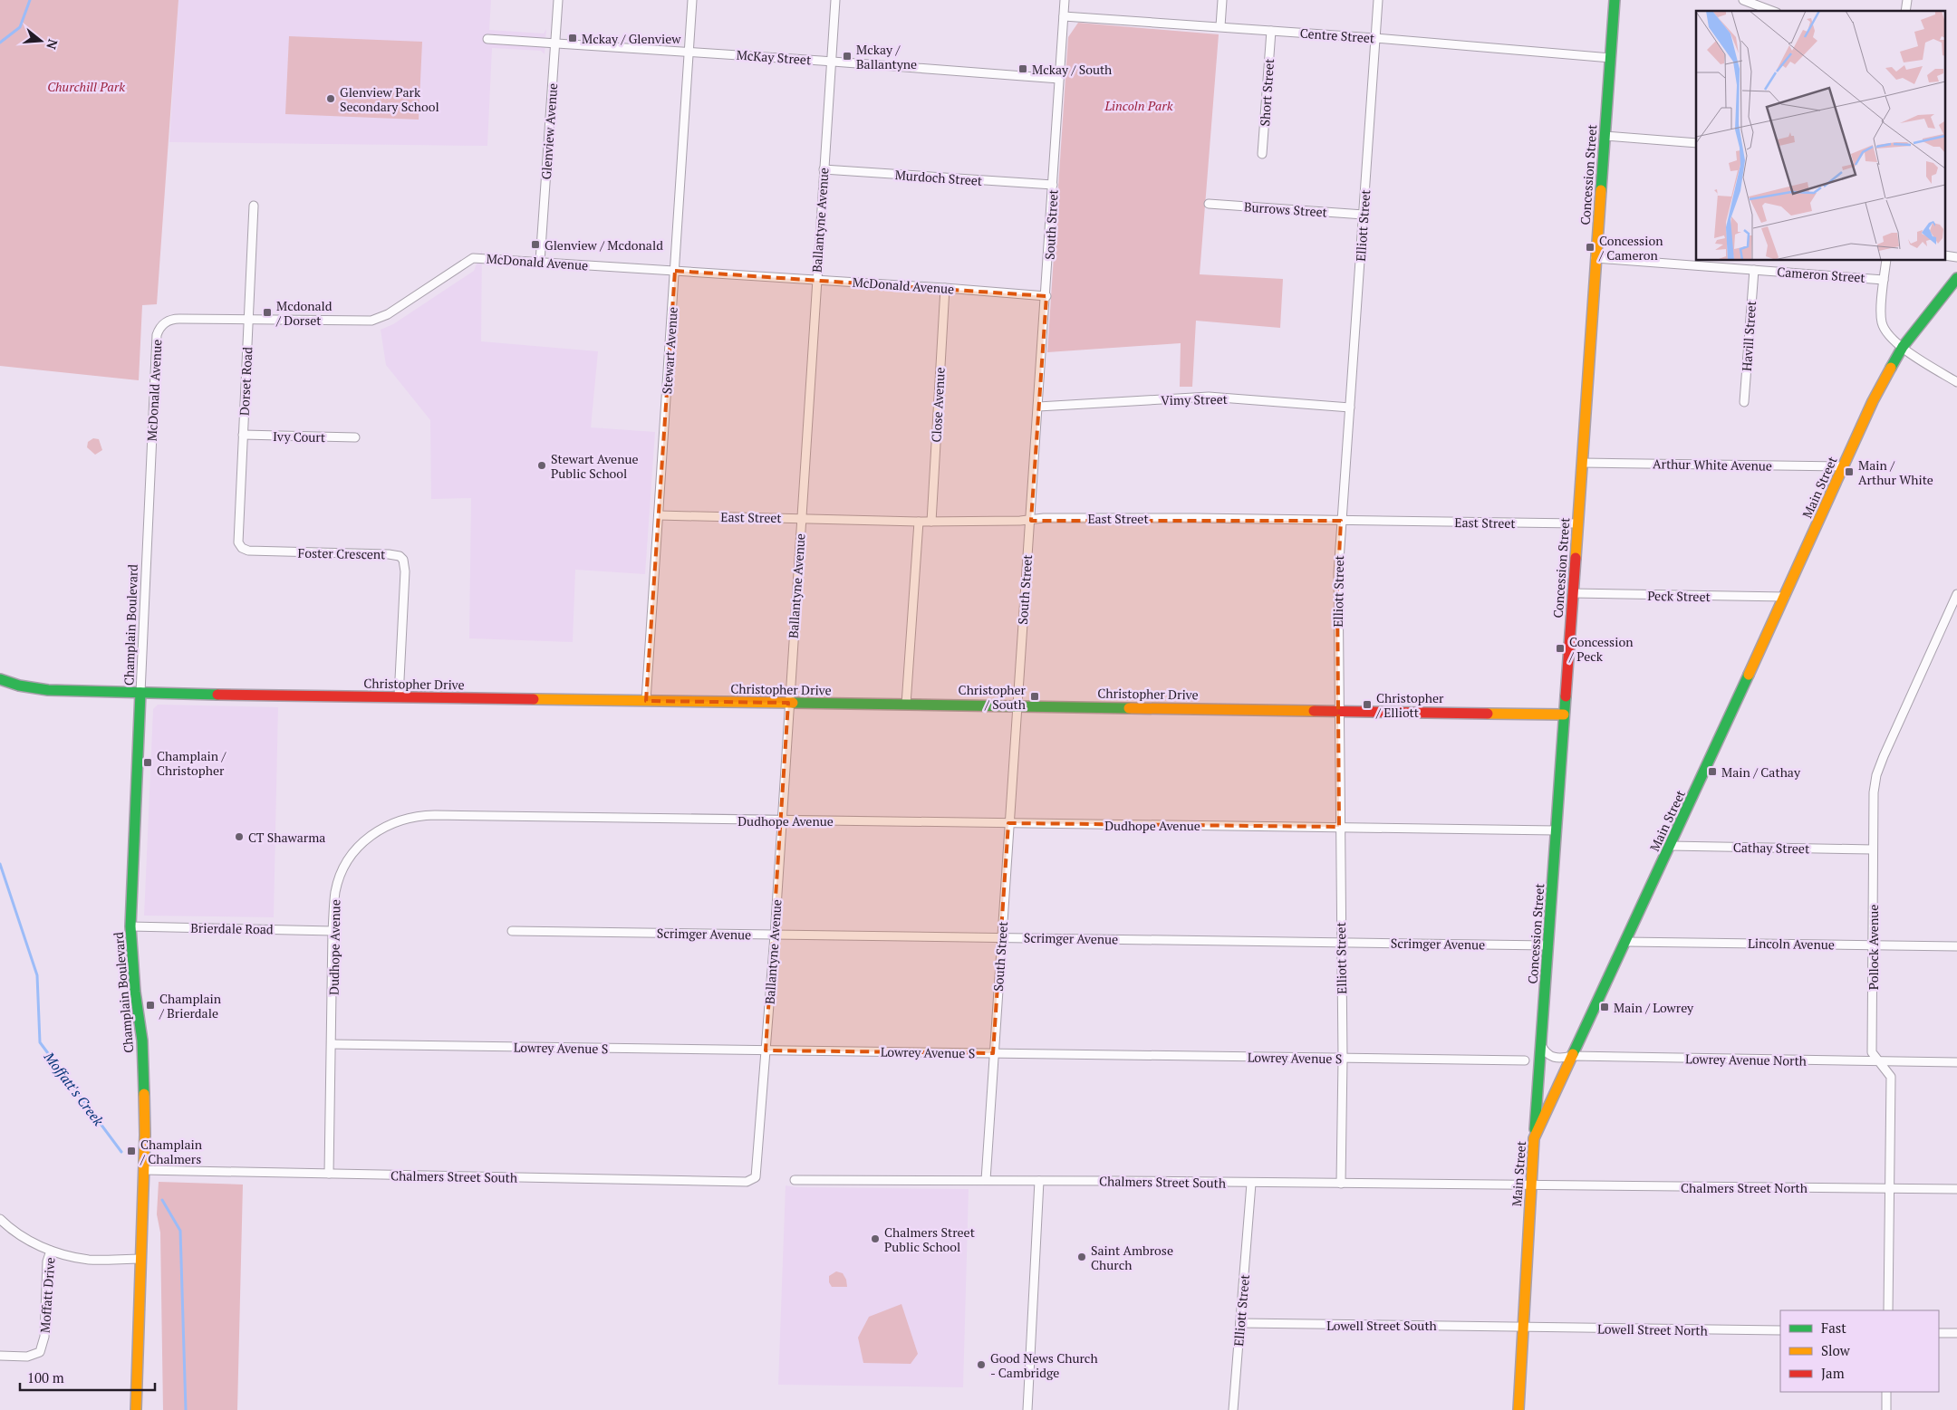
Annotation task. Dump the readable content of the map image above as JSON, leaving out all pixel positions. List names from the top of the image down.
{
  "streets": {
    "main road": [
      "Concession Street",
      "Main Street",
      "Champlain Boulevard",
      "Christopher Drive"
    ],
    "street": [
      "Centre Street",
      "McKay Street",
      "Short Street",
      "Glenview Avenue",
      "Murdoch Street",
      "Burrows Street",
      "Ballantyne Avenue",
      "South Street",
      "Elliott Street",
      "McDonald Avenue",
      "Cameron Street",
      "Havill Street",
      "Stewart Avenue",
      "Dorset Road",
      "Vimy Street",
      "Close Avenue",
      "Ivy Court",
      "Arthur White Avenue",
      "East Street",
      "Foster Crescent",
      "Peck Street",
      "Dudhope Avenue",
      "Cathay Street",
      "Brierdale Road",
      "Scrimger Avenue",
      "Lincoln Avenue",
      "Pollock Avenue",
      "Lowrey Avenue S",
      "Lowrey Avenue North",
      "Chalmers Street South",
      "Chalmers Street North",
      "Moffatt Drive",
      "Lowell Street South",
      "Lowell Street North"
    ]
  },
  "crossings": [
    ["Centre Street", "Short Street"],
    ["Centre Street", "Concession Street"],
    ["Centre Street", "South Street"],
    ["Centre Street", "Elliott Street"],
    ["McKay Street", "Glenview Avenue"],
    ["McKay Street", "Ballantyne Avenue"],
    ["McKay Street", "South Street"],
    ["McKay Street", "Stewart Avenue"],
    ["Glenview Avenue", "McDonald Avenue"],
    ["Concession Street", "Cameron Street"],
    ["Concession Street", "Arthur White Avenue"],
    ["Concession Street", "Main Street"],
    ["Concession Street", "East Street"],
    ["Concession Street", "Peck Street"],
    ["Concession Street", "Christopher Drive"],
    ["Concession Street", "Dudhope Avenue"],
    ["Concession Street", "Scrimger Avenue"],
    ["Concession Street", "Lowrey Avenue North"],
    ["Murdoch Street", "Ballantyne Avenue"],
    ["Murdoch Street", "South Street"],
    ["Burrows Street", "Elliott Street"],
    ["Ballantyne Avenue", "McDonald Avenue"],
    ["Ballantyne Avenue", "East Street"],
    ["Ballantyne Avenue", "Christopher Drive"],
    ["Ballantyne Avenue", "Dudhope Avenue"],
    ["Ballantyne Avenue", "Scrimger Avenue"],
    ["Ballantyne Avenue", "Lowrey Avenue S"],
    ["Ballantyne Avenue", "Chalmers Street South"],
    ["South Street", "McDonald Avenue"],
    ["South Street", "Vimy Street"],
    ["South Street", "East Street"],
    ["South Street", "Christopher Drive"],
    ["South Street", "Dudhope Avenue"],
    ["South Street", "Scrimger Avenue"],
    ["South Street", "Lowrey Avenue S"],
    ["South Street", "Chalmers Street South"],
    ["Elliott Street", "Vimy Street"],
    ["Elliott Street", "East Street"],
    ["Elliott Street", "Christopher Drive"],
    ["Elliott Street", "Dudhope Avenue"],
    ["Elliott Street", "Scrimger Avenue"],
    ["Elliott Street", "Lowrey Avenue S"],
    ["Elliott Street", "Chalmers Street South"],
    ["Elliott Street", "Lowell Street South"],
    ["McDonald Avenue", "Stewart Avenue"],
    ["McDonald Avenue", "Dorset Road"],
    ["McDonald Avenue", "Close Avenue"],
    ["McDonald Avenue", "Champlain Boulevard"],
    ["Cameron Street", "Havill Street"],
    ["Stewart Avenue", "East Street"],
    ["Stewart Avenue", "Christopher Drive"],
    ["Dorset Road", "Ivy Court"],
    ["Dorset Road", "Foster Crescent"],
    ["Close Avenue", "East Street"],
    ["Arthur White Avenue", "Main Street"],
    ["Main Street", "Peck Street"],
    ["Main Street", "Cathay Street"],
    ["Main Street", "Lincoln Avenue"],
    ["Main Street", "Lowrey Avenue North"],
    ["Main Street", "Chalmers Street South"],
    ["Main Street", "Chalmers Street North"],
    ["Main Street", "Lowell Street South"],
    ["Main Street", "Lowell Street North"],
    ["Foster Crescent", "Christopher Drive"],
    ["Champlain Boulevard", "Christopher Drive"],
    ["Champlain Boulevard", "Brierdale Road"],
    ["Champlain Boulevard", "Chalmers Street South"],
    ["Dudhope Avenue", "Brierdale Road"],
    ["Dudhope Avenue", "Lowrey Avenue S"],
    ["Dudhope Avenue", "Chalmers Street South"],
    ["Cathay Street", "Pollock Avenue"],
    ["Lincoln Avenue", "Pollock Avenue"],
    ["Pollock Avenue", "Lowrey Avenue North"],
    ["Pollock Avenue", "Chalmers Street North"],
    ["Chalmers Street South", "Chalmers Street North"],
    ["Lowell Street South", "Lowell Street North"]
  ],
  "water": ["Moffatt's Creek"],
  "parks": ["Churchill Park", "Lincoln Park"],
  "places": {
    "transit": [
      "Mckay / Glenview",
      "Mckay / Ballantyne",
      "Mckay / South",
      "Glenview / Mcdonald",
      "Concession / Cameron",
      "Mcdonald / Dorset",
      "Main / Arthur White",
      "Concession / Peck",
      "Christopher / South",
      "Christopher / Elliott",
      "Champlain / Christopher",
      "Main / Cathay",
      "Champlain / Brierdale",
      "Main / Lowrey",
      "Champlain / Chalmers"
    ],
    "other": [
      "Glenview Park Secondary School",
      "Stewart Avenue Public School",
      "CT Shawarma",
      "Chalmers Street Public School",
      "Saint Ambrose Church",
      "Good News Church - Cambridge"
    ]
  },
  "legend": ["Fast", "Slow", "Jam"],
  "scale_bar": "100 m",
  "north": "right"
}
